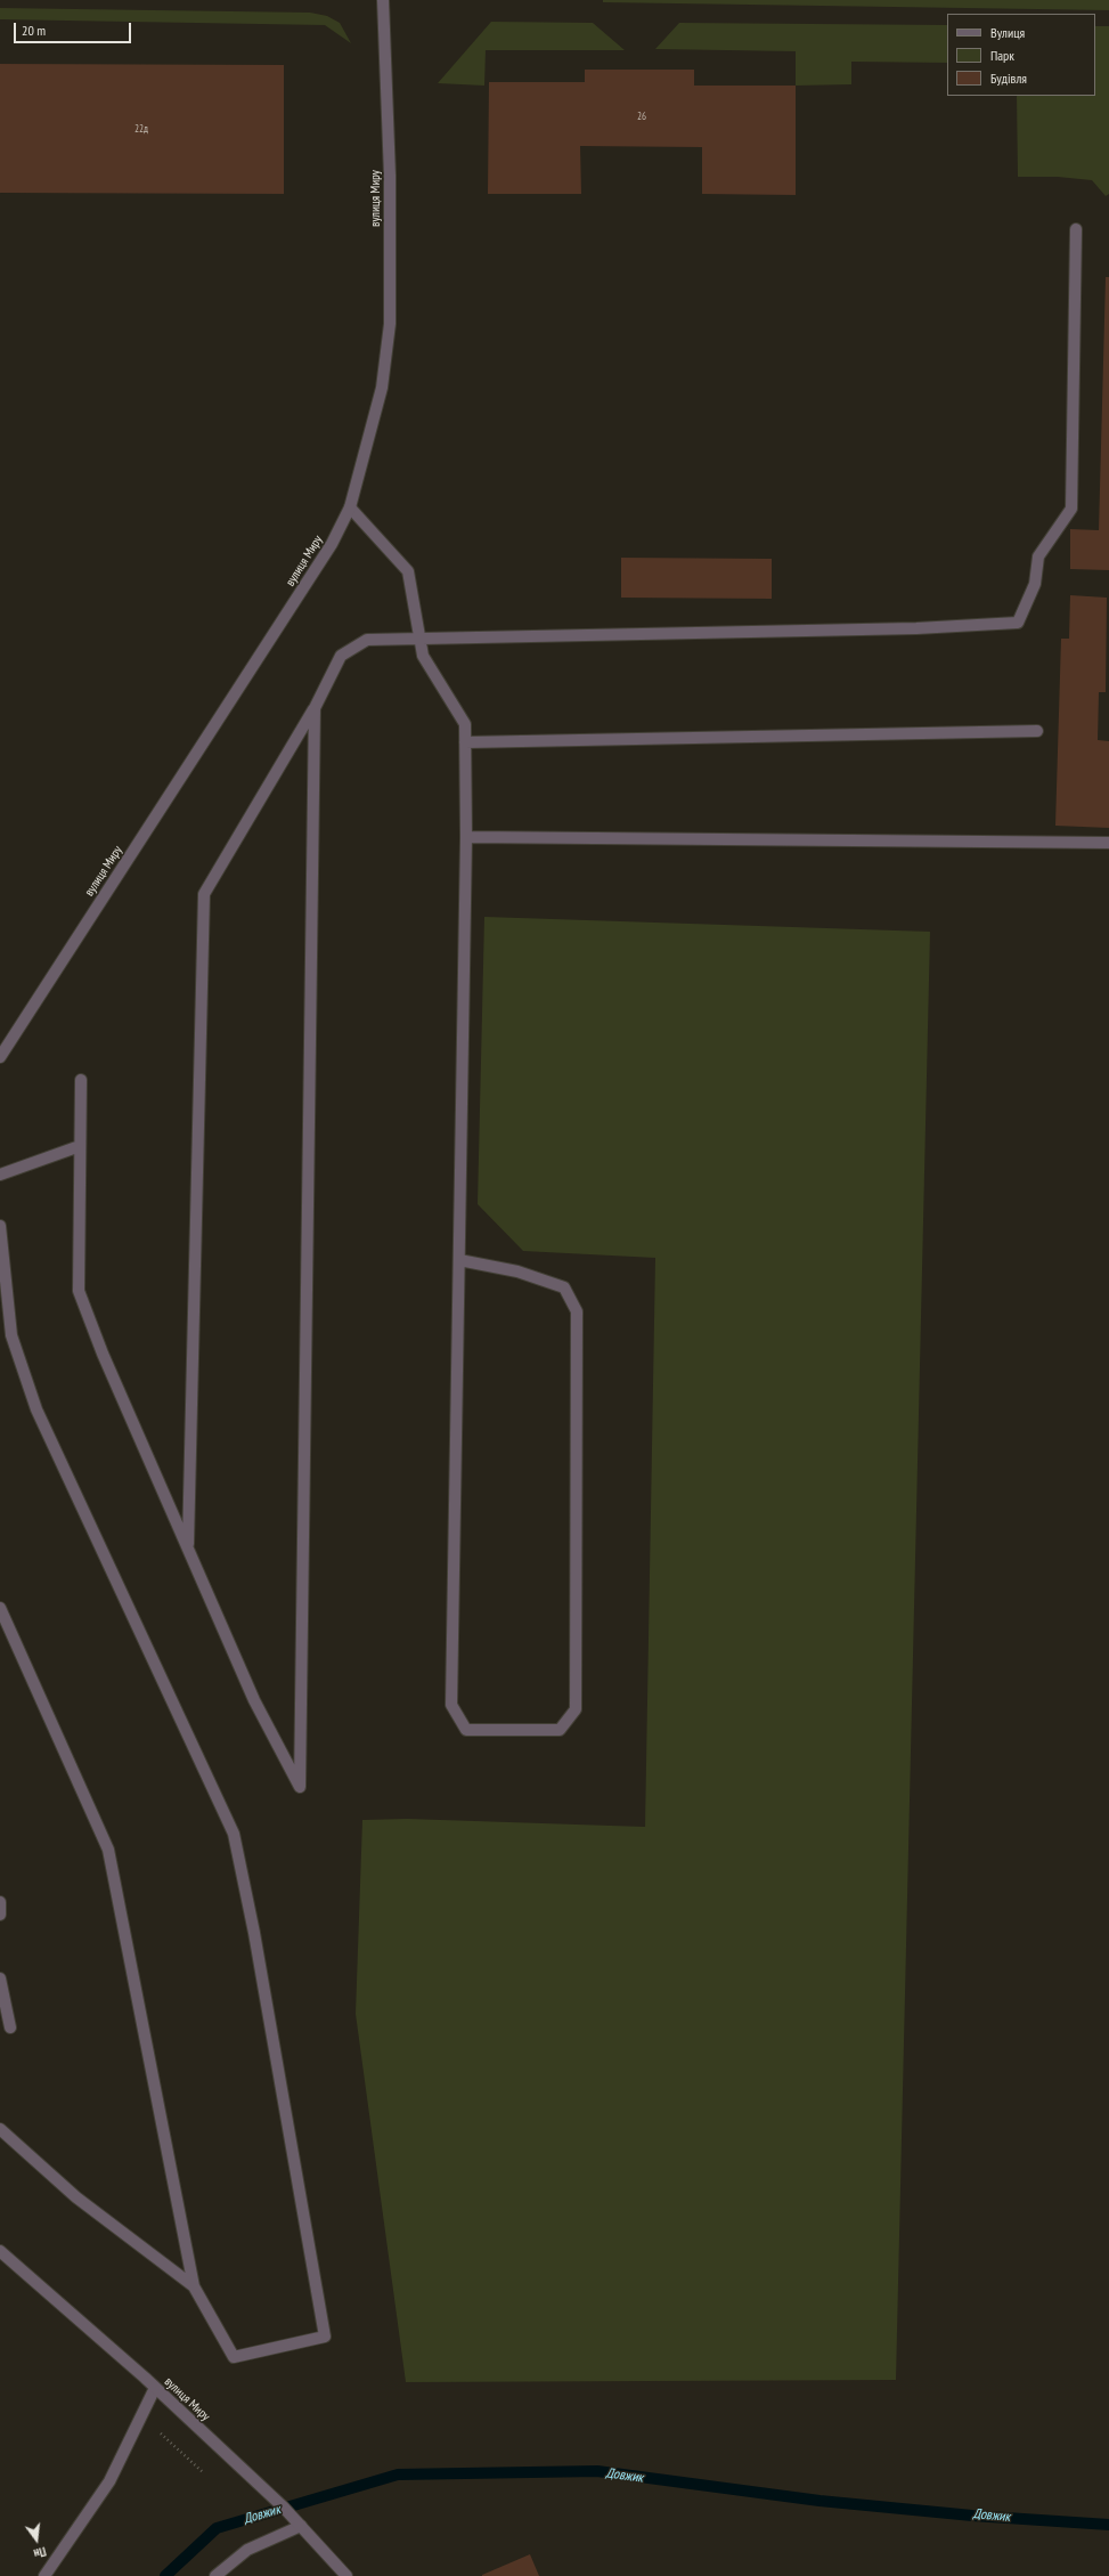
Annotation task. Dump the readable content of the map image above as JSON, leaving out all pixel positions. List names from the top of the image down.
{
  "streets": {
    "street": ["вулиця Миру"]
  },
  "water": ["Довжик"],
  "house_numbers": ["26", "22д"],
  "legend": ["Вулиця", "Парк", "Будівля"],
  "scale_bar": "20 m",
  "north": "bottom"
}
